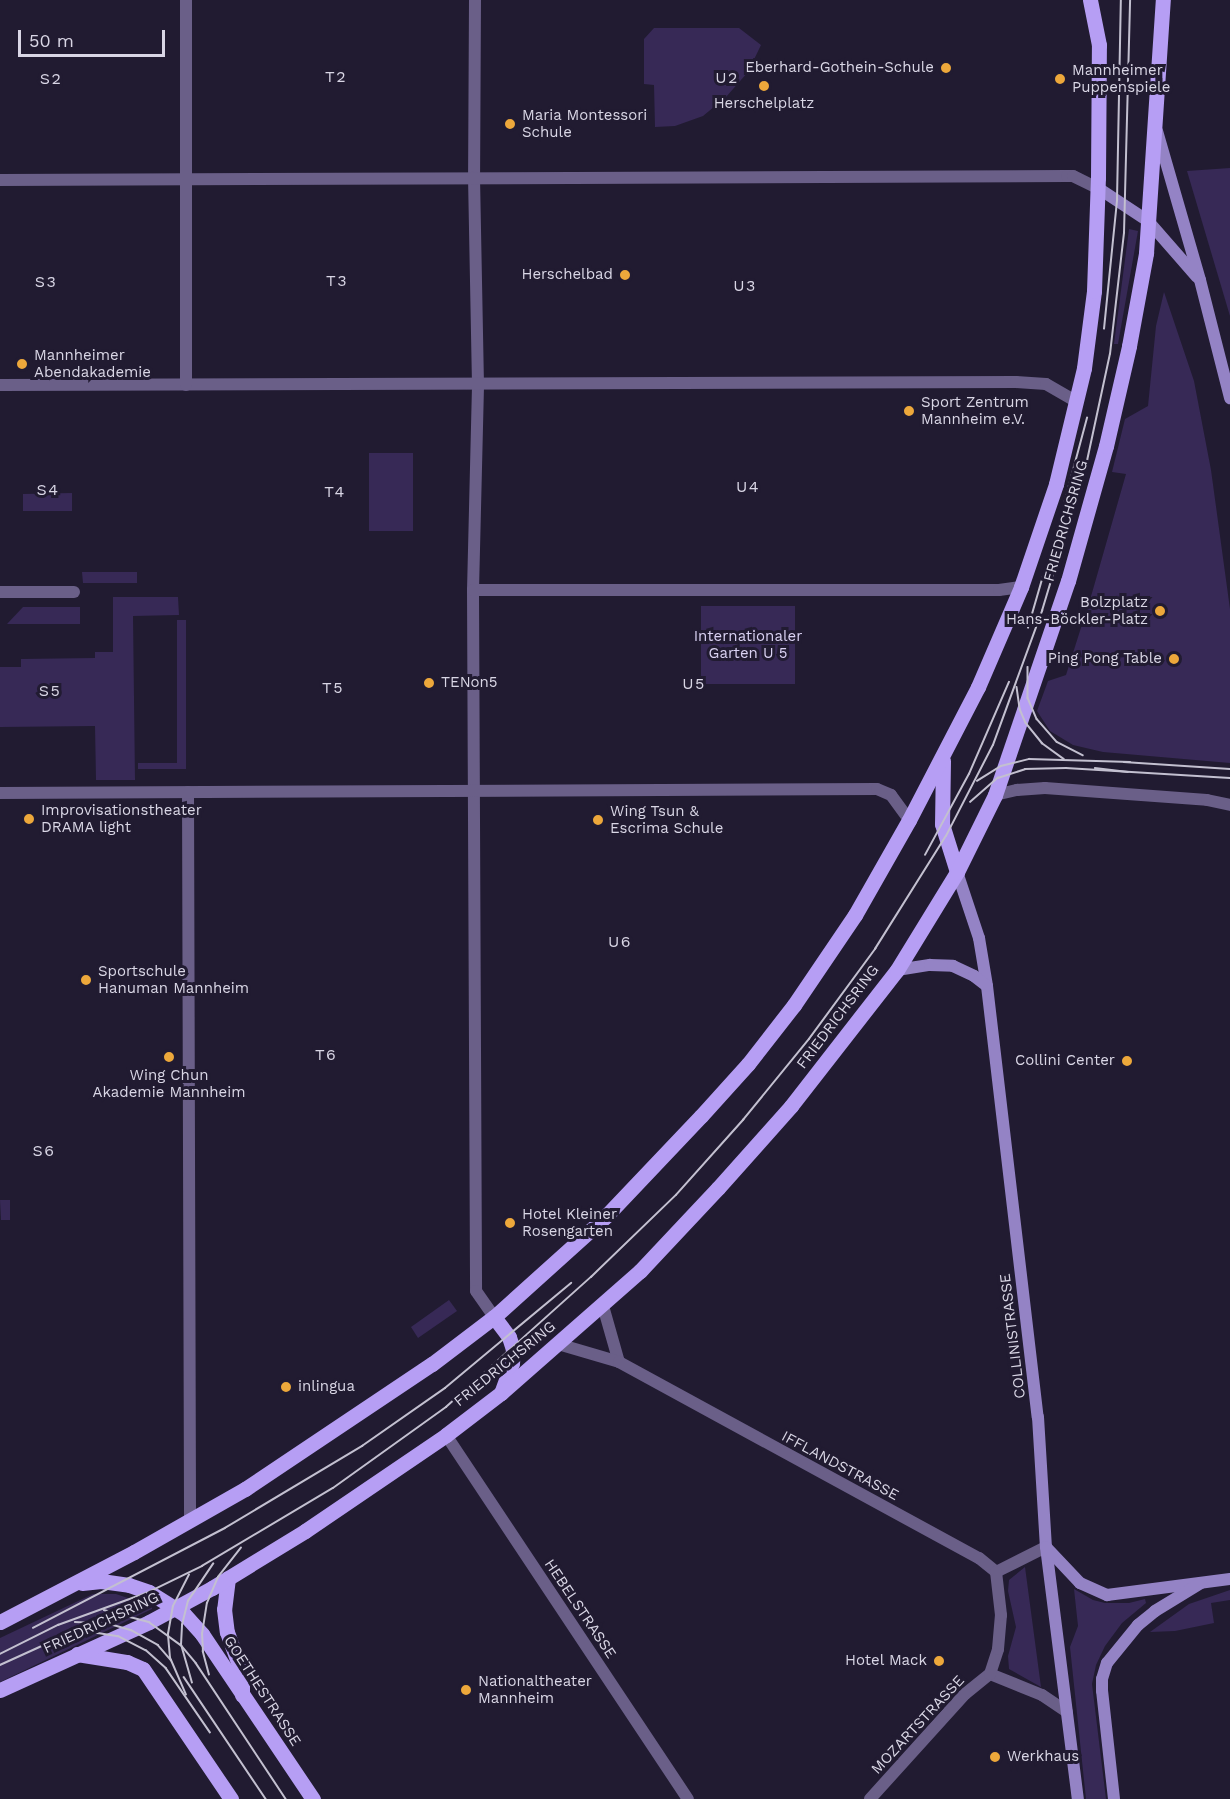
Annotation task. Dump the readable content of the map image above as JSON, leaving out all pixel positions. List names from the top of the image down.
{
  "streets": {
    "main road": ["FRIEDRICHSRING", "GOETHESTRASSE"],
    "street": [
      "COLLINISTRASSE",
      "IFFLANDSTRASSE",
      "HEBELSTRASSE",
      "MOZARTSTRASSE"
    ]
  },
  "crossings": [
    ["FRIEDRICHSRING", "COLLINISTRASSE"],
    ["FRIEDRICHSRING", "IFFLANDSTRASSE"],
    ["FRIEDRICHSRING", "HEBELSTRASSE"],
    ["FRIEDRICHSRING", "GOETHESTRASSE"]
  ],
  "districts": [
    "T2",
    "U2",
    "S2",
    "T3",
    "S3",
    "U3",
    "U4",
    "S4",
    "T4",
    "U5",
    "T5",
    "S5",
    "U6",
    "T6",
    "S6"
  ],
  "parks": ["Internationaler Garten U 5"],
  "places": [
    "Eberhard-Gothein-Schule",
    "Mannheimer Puppenspiele",
    "Herschelplatz",
    "Maria Montessori Schule",
    "Herschelbad",
    "Mannheimer Abendakademie",
    "Sport Zentrum Mannheim e.V.",
    "Bolzplatz Hans-Böckler-Platz",
    "Ping Pong Table",
    "TENon5",
    "Improvisationstheater DRAMA light",
    "Wing Tsun & Escrima Schule",
    "Sportschule Hanuman Mannheim",
    "Wing Chun Akademie Mannheim",
    "Collini Center",
    "Hotel Kleiner Rosengarten",
    "inlingua",
    "Hotel Mack",
    "Nationaltheater Mannheim",
    "Werkhaus"
  ],
  "scale_bar": "50 m"
}
